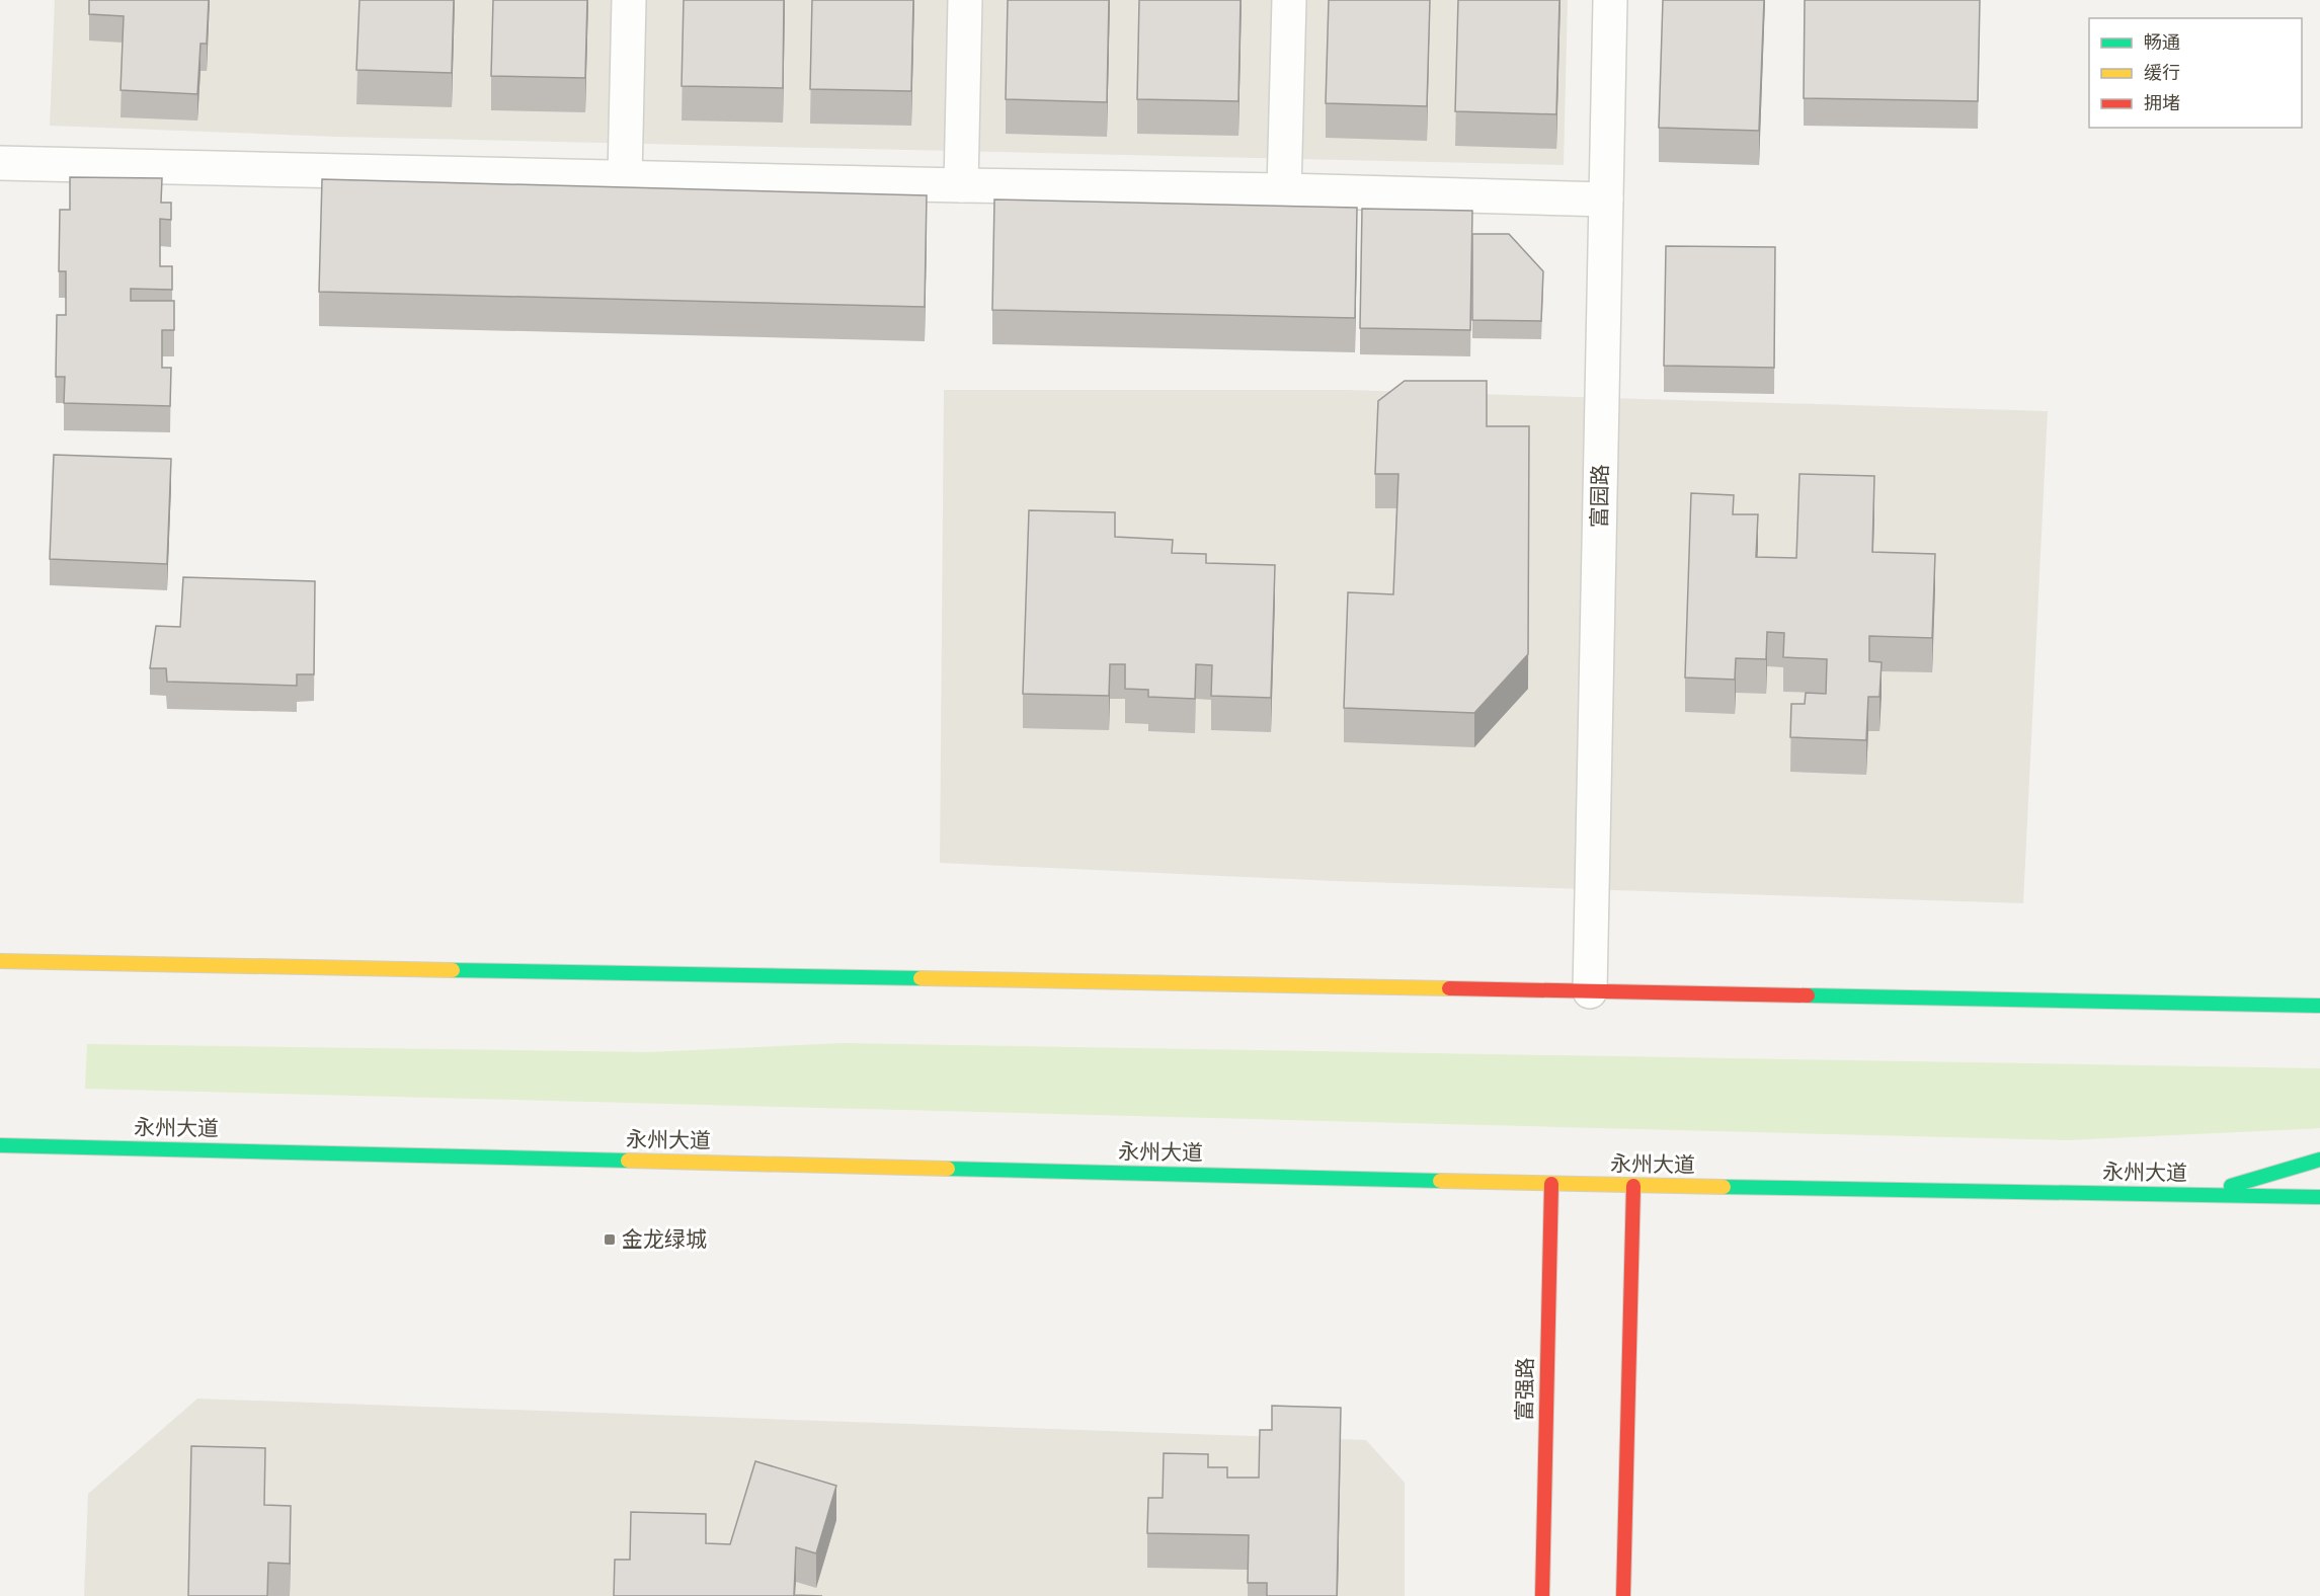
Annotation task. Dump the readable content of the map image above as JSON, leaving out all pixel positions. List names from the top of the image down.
{
  "streets": {
    "main road": ["永州大道", "富强路"],
    "street": ["富园路"]
  },
  "crossings": [
    ["永州大道", "富强路"]
  ],
  "places": {
    "transit": ["金龙绿城"]
  },
  "legend": ["畅通", "缓行", "拥堵"]
}
